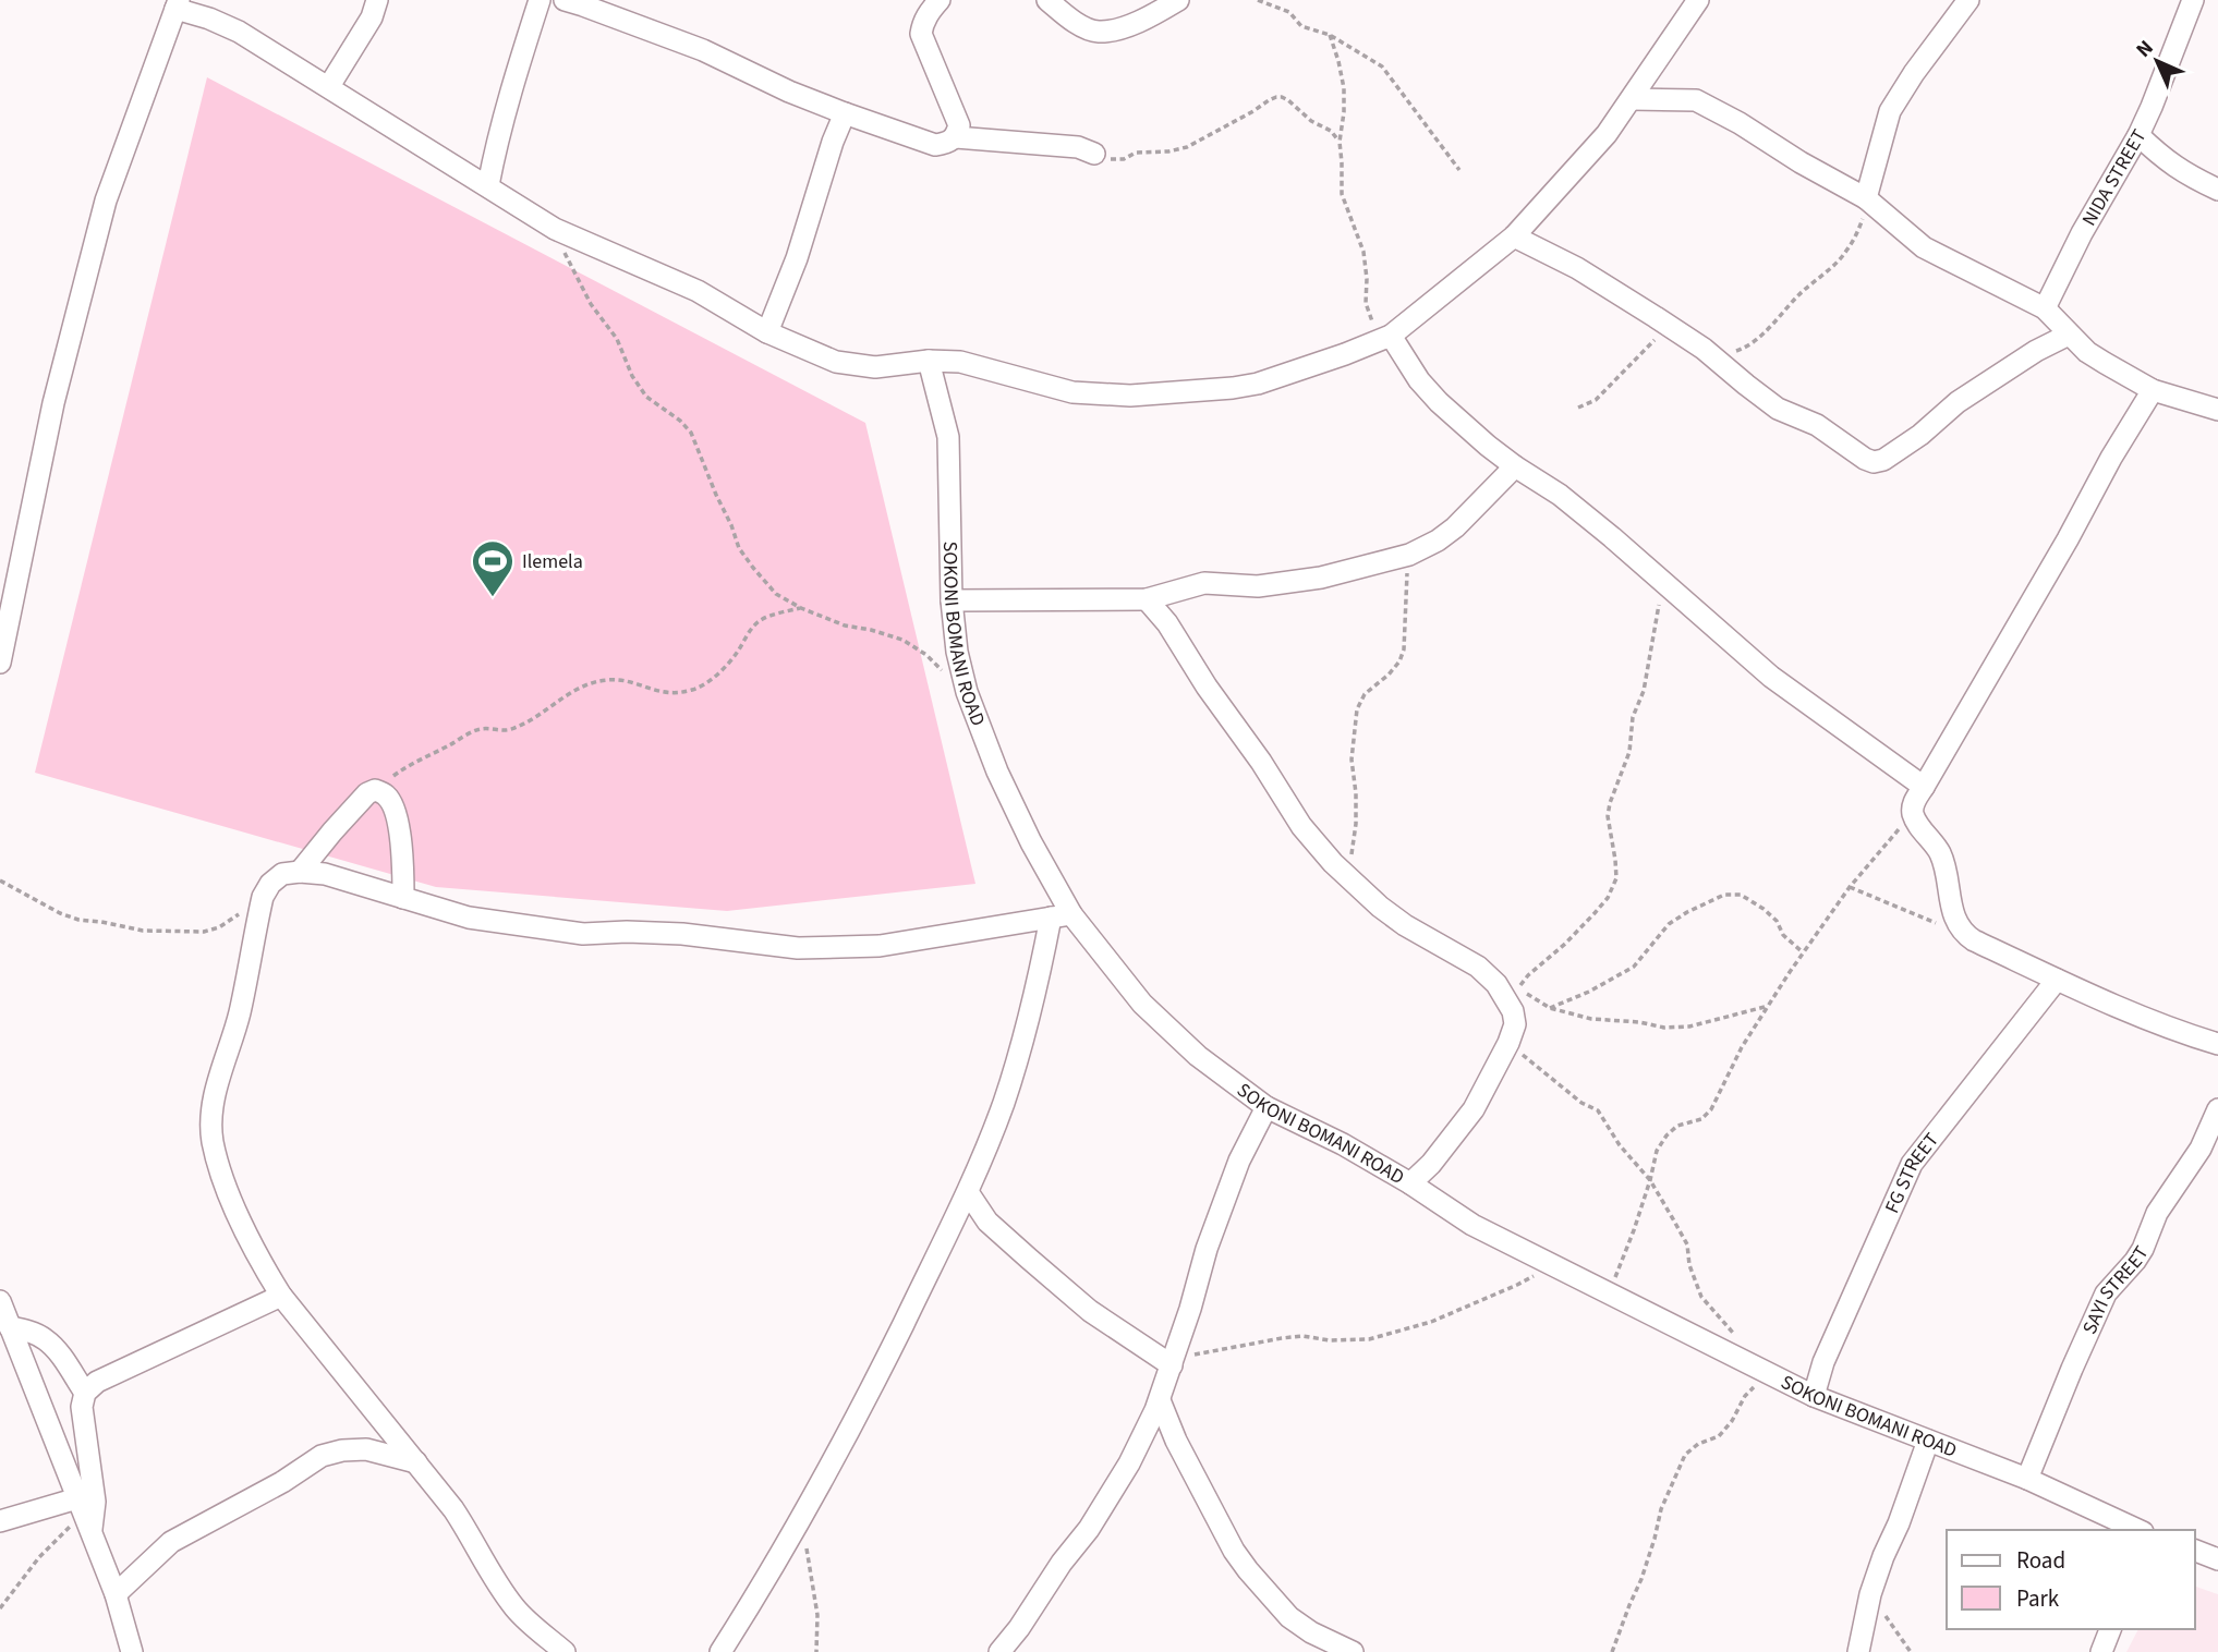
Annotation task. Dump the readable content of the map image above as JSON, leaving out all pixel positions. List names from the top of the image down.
{
  "streets": {
    "street": [
      "NIDA STREET",
      "SOKONI BOMANI ROAD",
      "FG STREET",
      "SAYI STREET"
    ]
  },
  "crossings": [
    ["SOKONI BOMANI ROAD", "FG STREET"],
    ["SOKONI BOMANI ROAD", "SAYI STREET"]
  ],
  "places": {
    "sports": ["Ilemela"]
  },
  "legend": ["Road", "Park"],
  "north": "top left"
}
